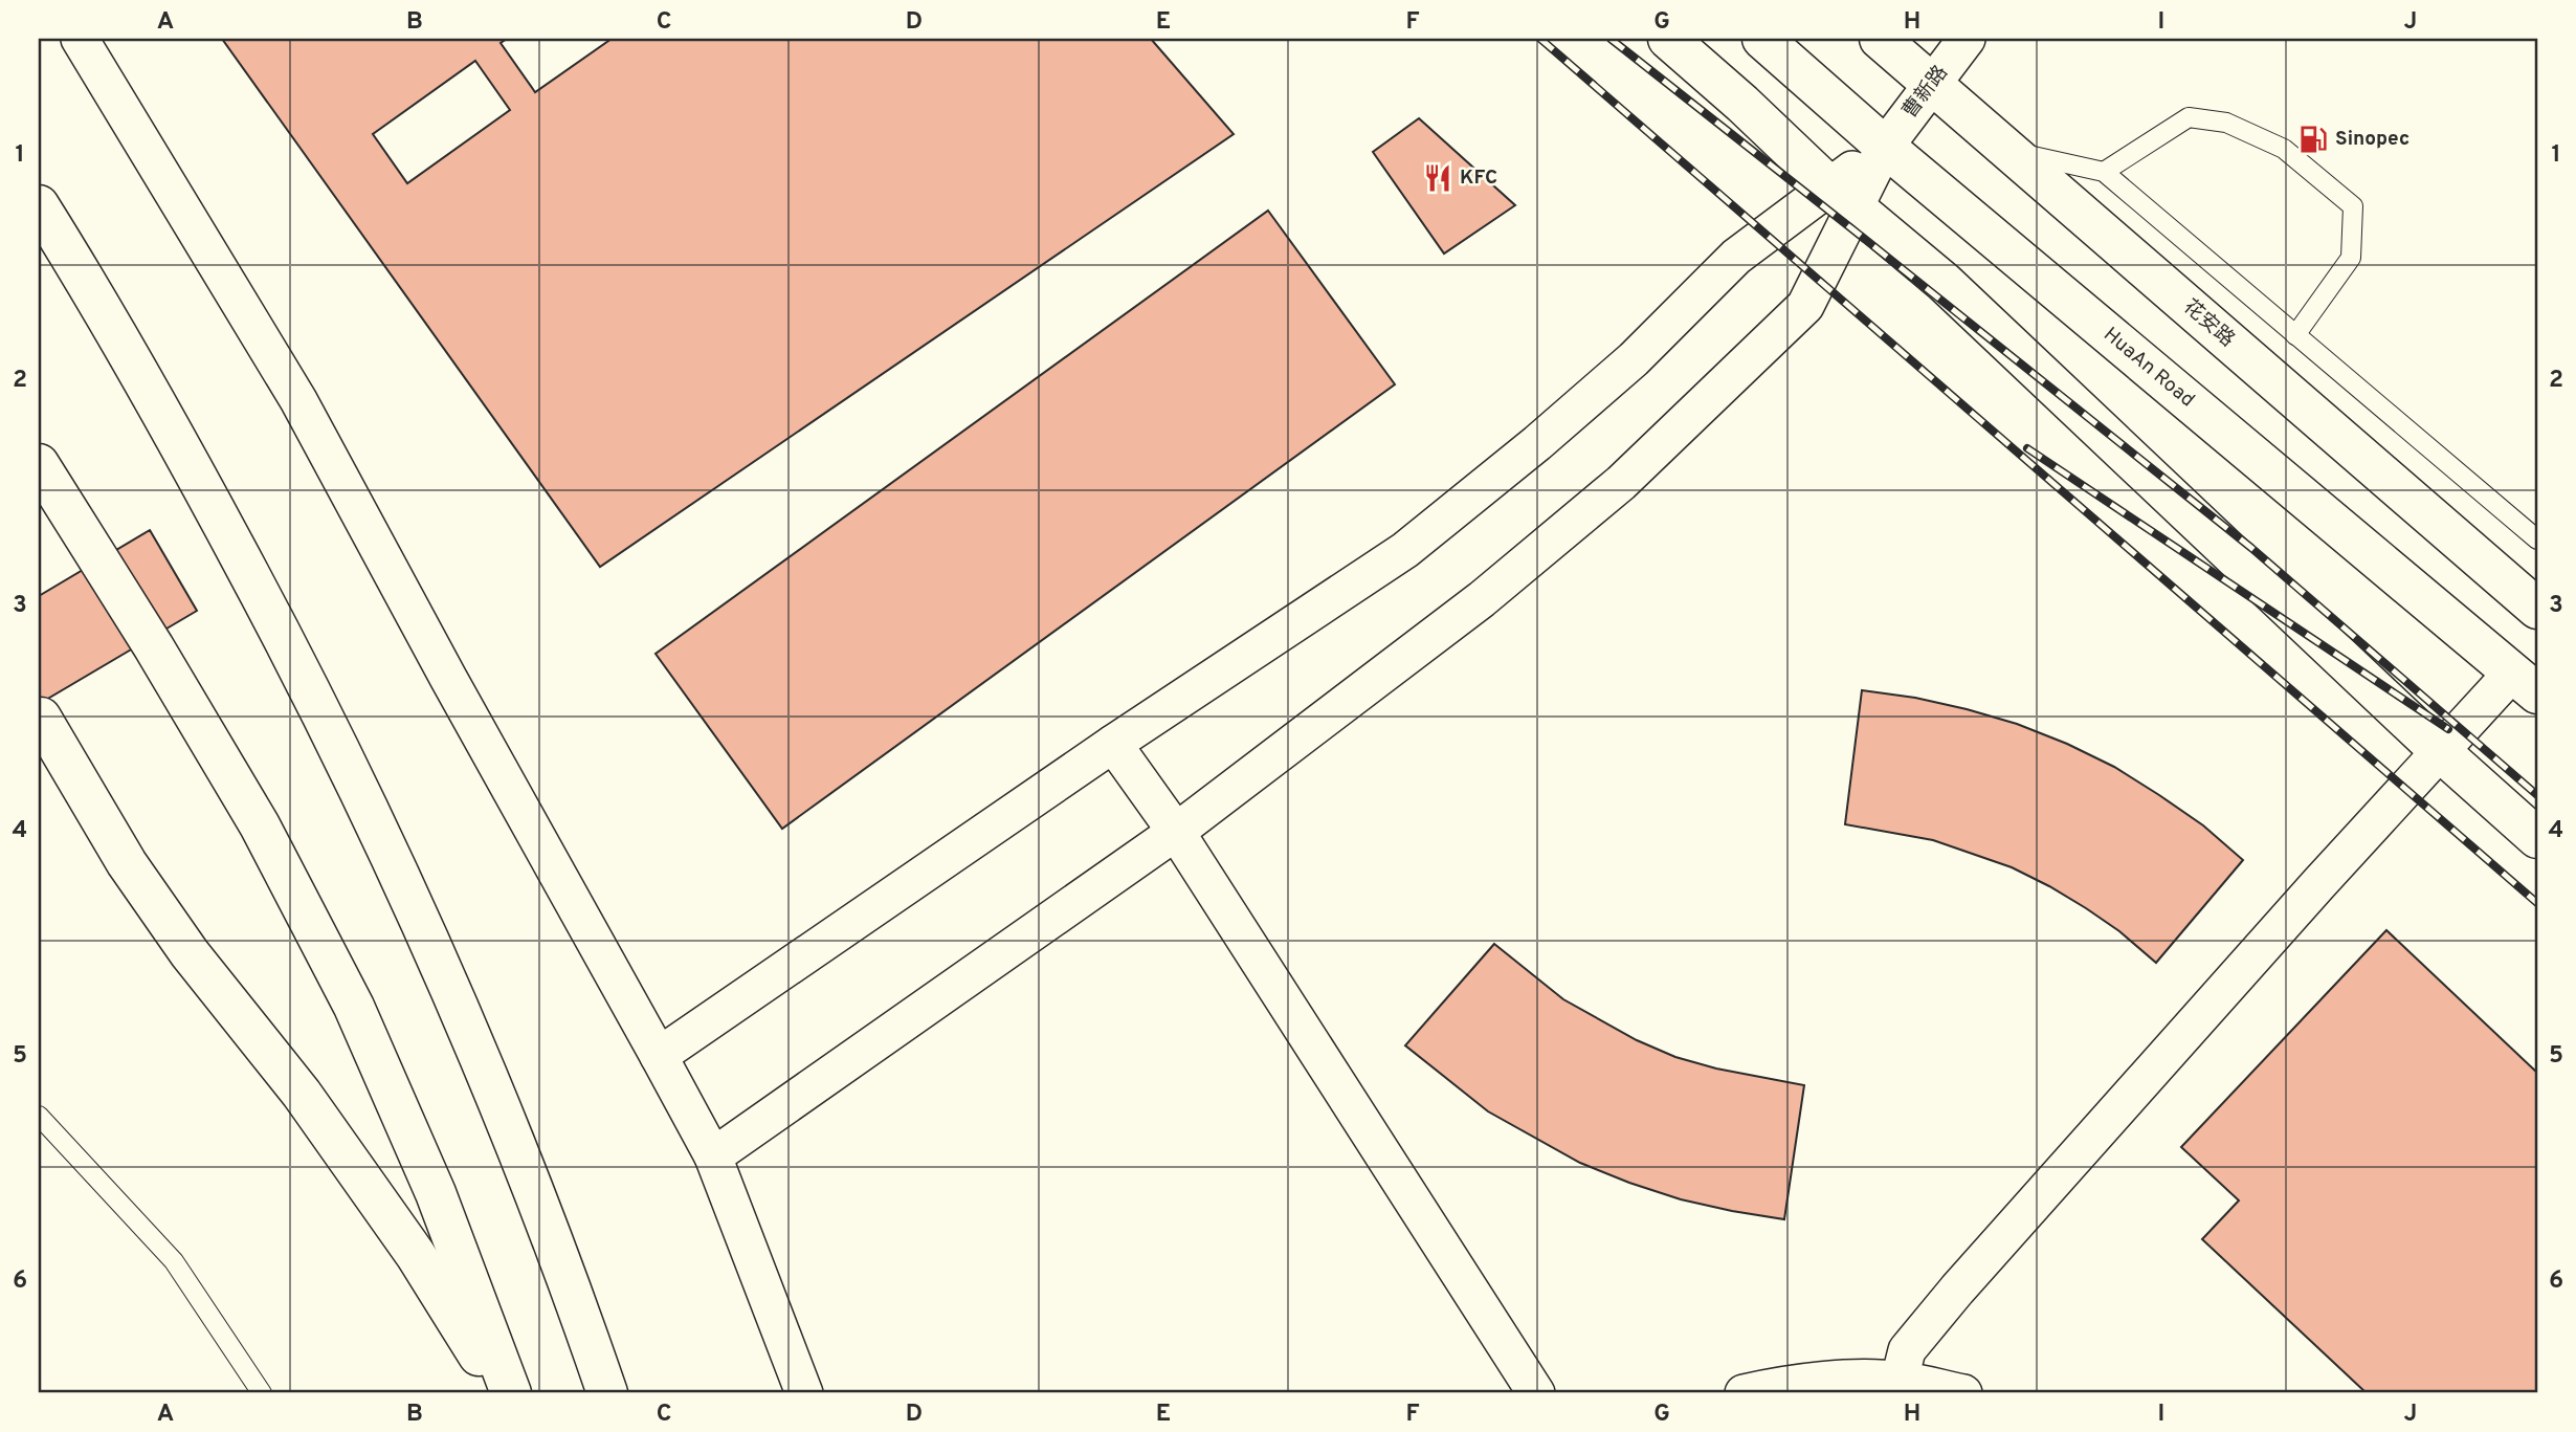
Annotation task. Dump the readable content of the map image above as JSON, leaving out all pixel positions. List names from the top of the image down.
{
  "streets": {
    "highway": ["花安路", "HuaAn Road"],
    "street": ["曹新路"]
  },
  "crossings": [
    ["曹新路", "花安路"],
    ["曹新路", "HuaAn Road"]
  ],
  "places": {
    "fuel station": ["Sinopec"],
    "restaurant": ["KFC"]
  },
  "grid": {
    "columns": [
      "A",
      "B",
      "C",
      "D",
      "E",
      "F",
      "G",
      "H",
      "I",
      "J"
    ],
    "rows": [
      "1",
      "2",
      "3",
      "4",
      "5",
      "6"
    ]
  }
}
